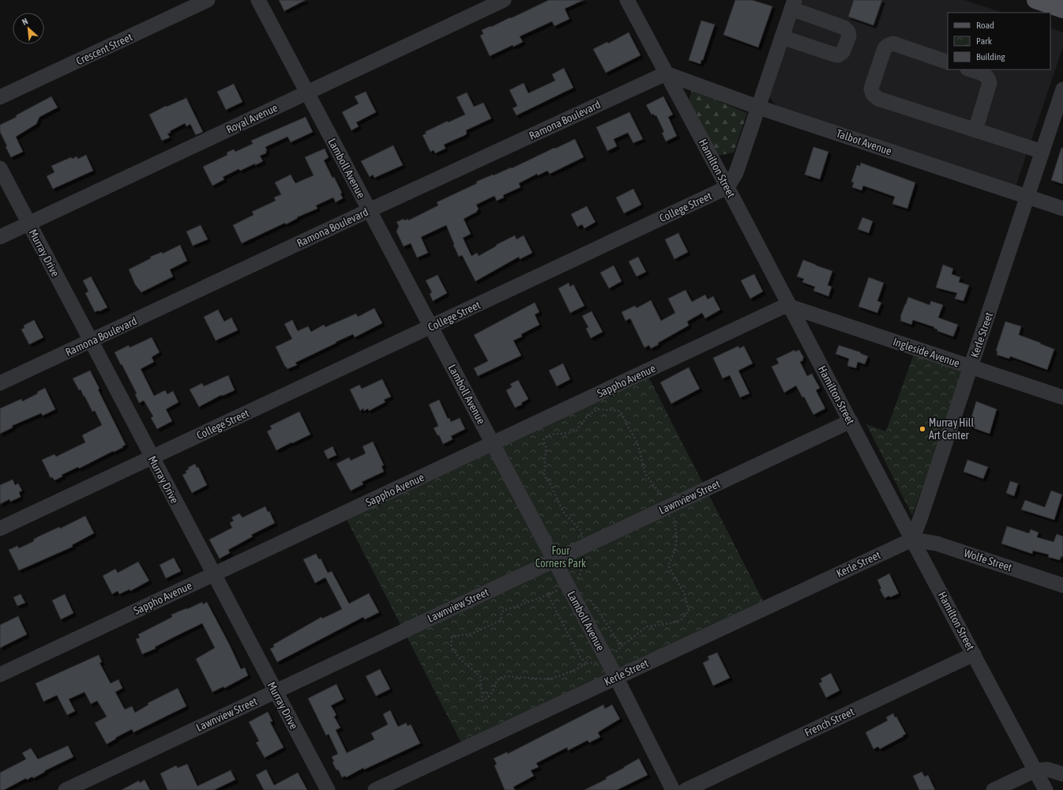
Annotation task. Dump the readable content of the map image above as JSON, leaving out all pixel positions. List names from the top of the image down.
{
  "streets": {
    "street": [
      "Crescent Street",
      "Royal Avenue",
      "Ramona Boulevard",
      "Talbot Avenue",
      "Lamboll Avenue",
      "Hamilton Street",
      "College Street",
      "Murray Drive",
      "Kerle Street",
      "Ingleside Avenue",
      "Sappho Avenue",
      "Lawnview Street",
      "Wolfe Street",
      "French Street"
    ]
  },
  "crossings": [
    ["Royal Avenue", "Lamboll Avenue"],
    ["Royal Avenue", "Murray Drive"],
    ["Ramona Boulevard", "Talbot Avenue"],
    ["Ramona Boulevard", "Lamboll Avenue"],
    ["Ramona Boulevard", "Hamilton Street"],
    ["Ramona Boulevard", "Murray Drive"],
    ["Talbot Avenue", "Hamilton Street"],
    ["Talbot Avenue", "Kerle Street"],
    ["Lamboll Avenue", "College Street"],
    ["Lamboll Avenue", "Kerle Street"],
    ["Lamboll Avenue", "Sappho Avenue"],
    ["Lamboll Avenue", "Lawnview Street"],
    ["Hamilton Street", "College Street"],
    ["Hamilton Street", "Kerle Street"],
    ["Hamilton Street", "Ingleside Avenue"],
    ["Hamilton Street", "Sappho Avenue"],
    ["Hamilton Street", "Lawnview Street"],
    ["Hamilton Street", "Wolfe Street"],
    ["Hamilton Street", "French Street"],
    ["College Street", "Murray Drive"],
    ["Murray Drive", "Sappho Avenue"],
    ["Murray Drive", "Lawnview Street"],
    ["Kerle Street", "Ingleside Avenue"],
    ["Kerle Street", "Wolfe Street"],
    ["Ingleside Avenue", "Sappho Avenue"]
  ],
  "parks": ["Four Corners Park"],
  "places": ["Murray Hill Art Center"],
  "legend": ["Road", "Park", "Building"],
  "north": "top left"
}
